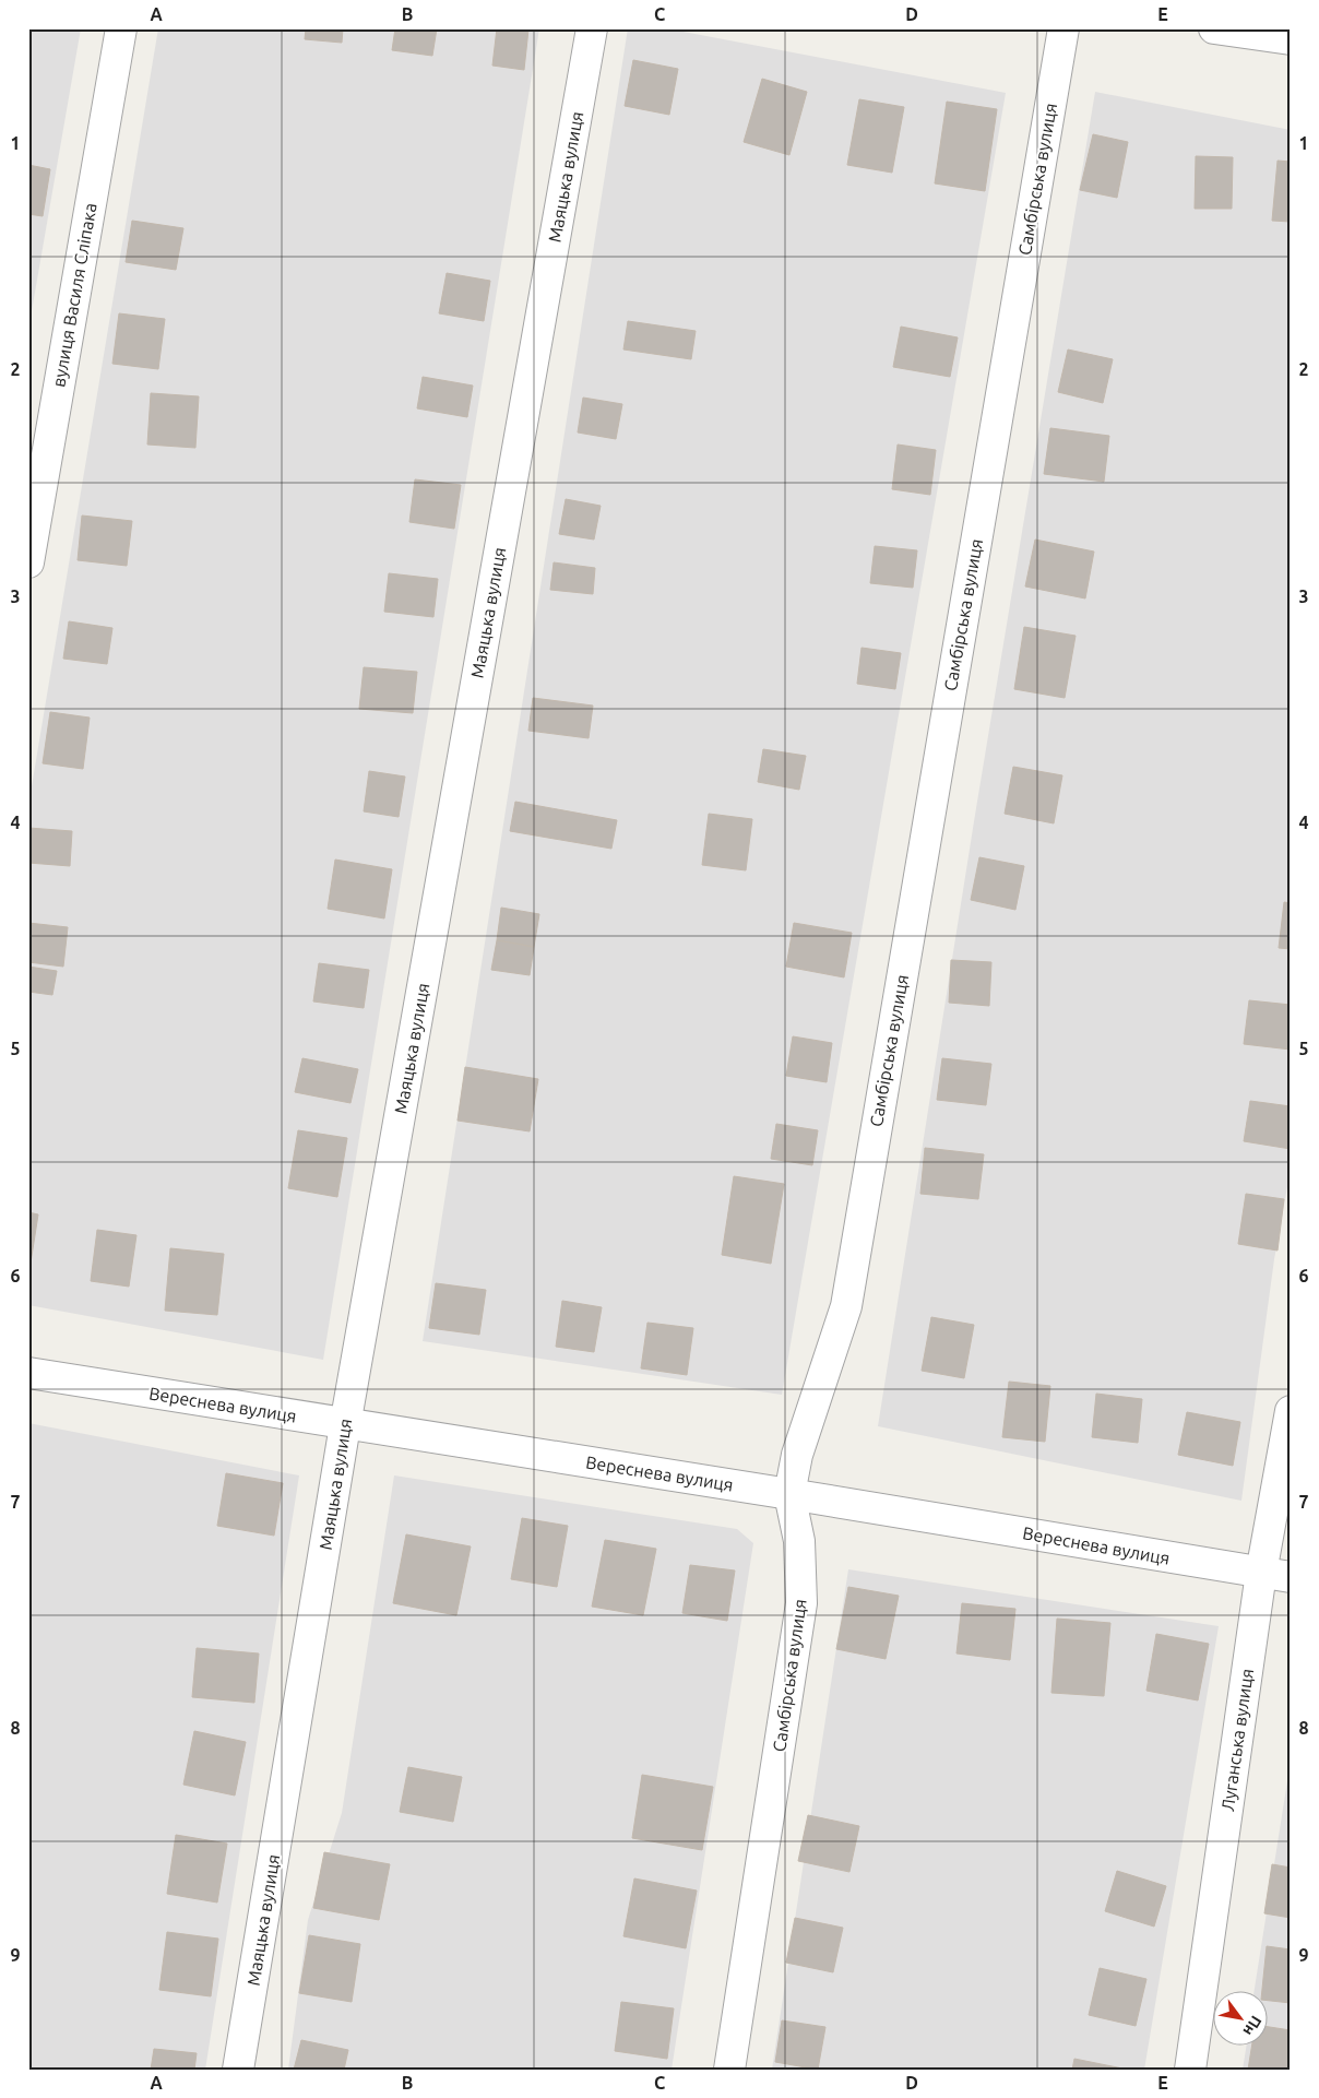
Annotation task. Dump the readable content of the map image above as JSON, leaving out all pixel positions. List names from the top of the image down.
{
  "streets": {
    "street": [
      "Маяцька вулиця",
      "Самбірська вулиця",
      "вулиця Василя Сліпака",
      "Вереснева вулиця",
      "Луганська вулиця"
    ]
  },
  "crossings": [
    ["Маяцька вулиця", "Вереснева вулиця"],
    ["Самбірська вулиця", "Вереснева вулиця"],
    ["Вереснева вулиця", "Луганська вулиця"]
  ],
  "north": "bottom right",
  "grid": {
    "columns": [
      "A",
      "B",
      "C",
      "D",
      "E"
    ],
    "rows": [
      "1",
      "2",
      "3",
      "4",
      "5",
      "6",
      "7",
      "8",
      "9"
    ]
  }
}
